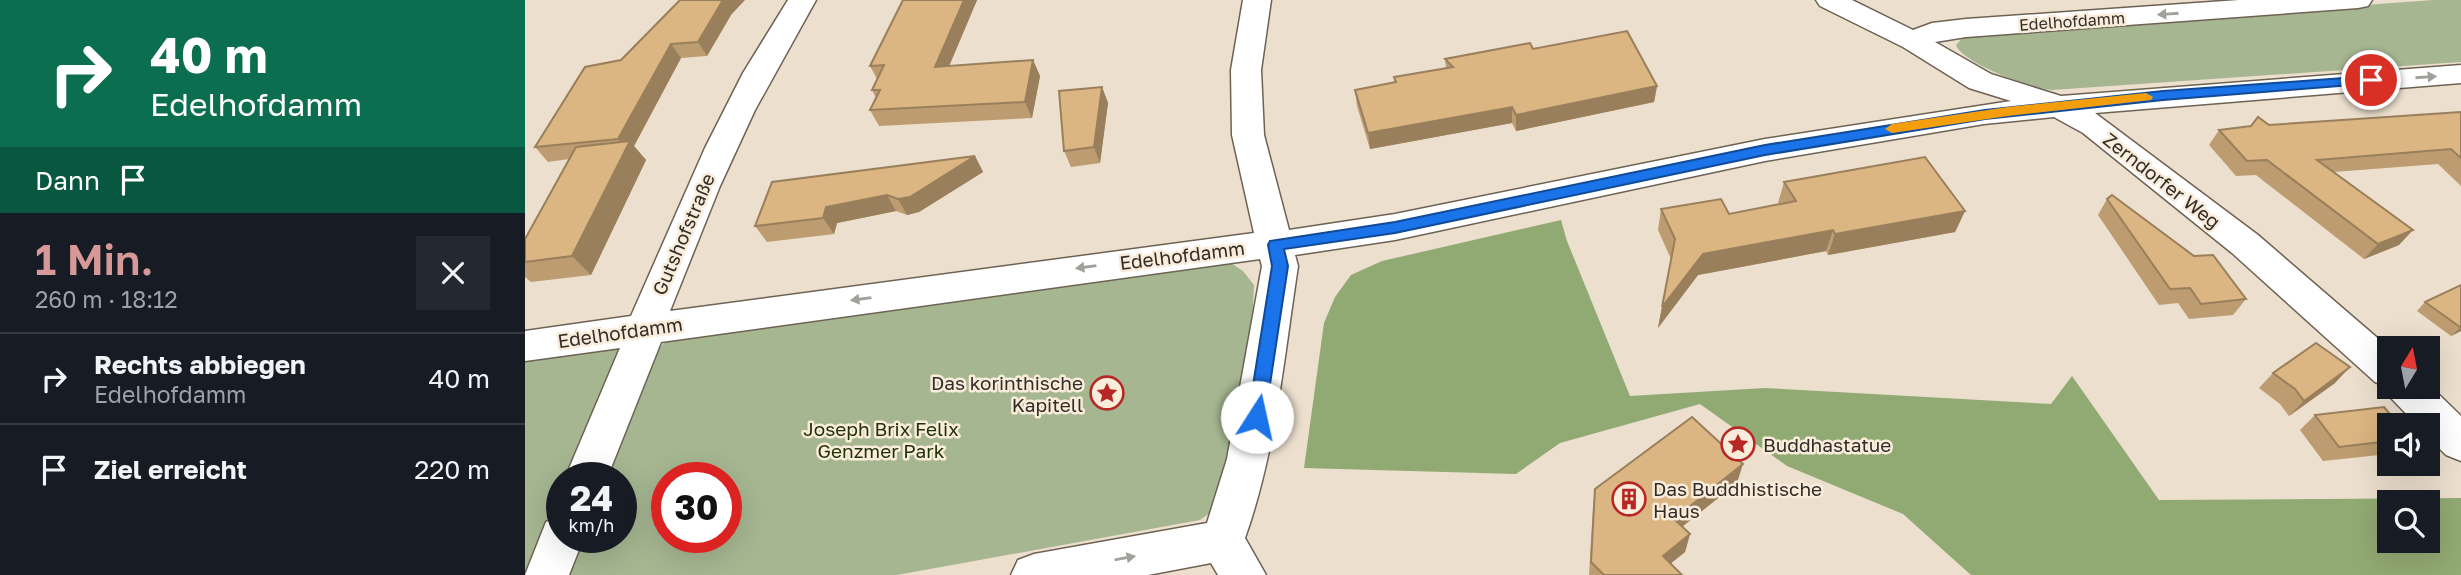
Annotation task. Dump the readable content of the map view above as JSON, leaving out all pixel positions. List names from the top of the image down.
{
  "streets": {
    "street": ["Edelhofdamm", "Zerndorfer Weg", "Gutshofstraße"]
  },
  "crossings": [
    ["Edelhofdamm", "Zerndorfer Weg"],
    ["Edelhofdamm", "Gutshofstraße"]
  ],
  "parks": ["Joseph Brix Felix Genzmer Park"],
  "places": {
    "place": ["Das korinthische Kapitell", "Buddhastatue"],
    "building": ["Das Buddhistische Haus"]
  },
  "north": "top",
  "page": {
    "turn": ["40 m", "Edelhofdamm"],
    "then": "Dann",
    "heading": ["1 Min.", "260 m · 18:12"],
    "list": [
      {
        "name": "Rechts abbiegen",
        "note": "Edelhofdamm",
        "value": "40 m"
      },
      {
        "name": "Ziel erreicht",
        "value": "220 m"
      }
    ],
    "speed": "24 km/h",
    "limit": "30"
  }
}
